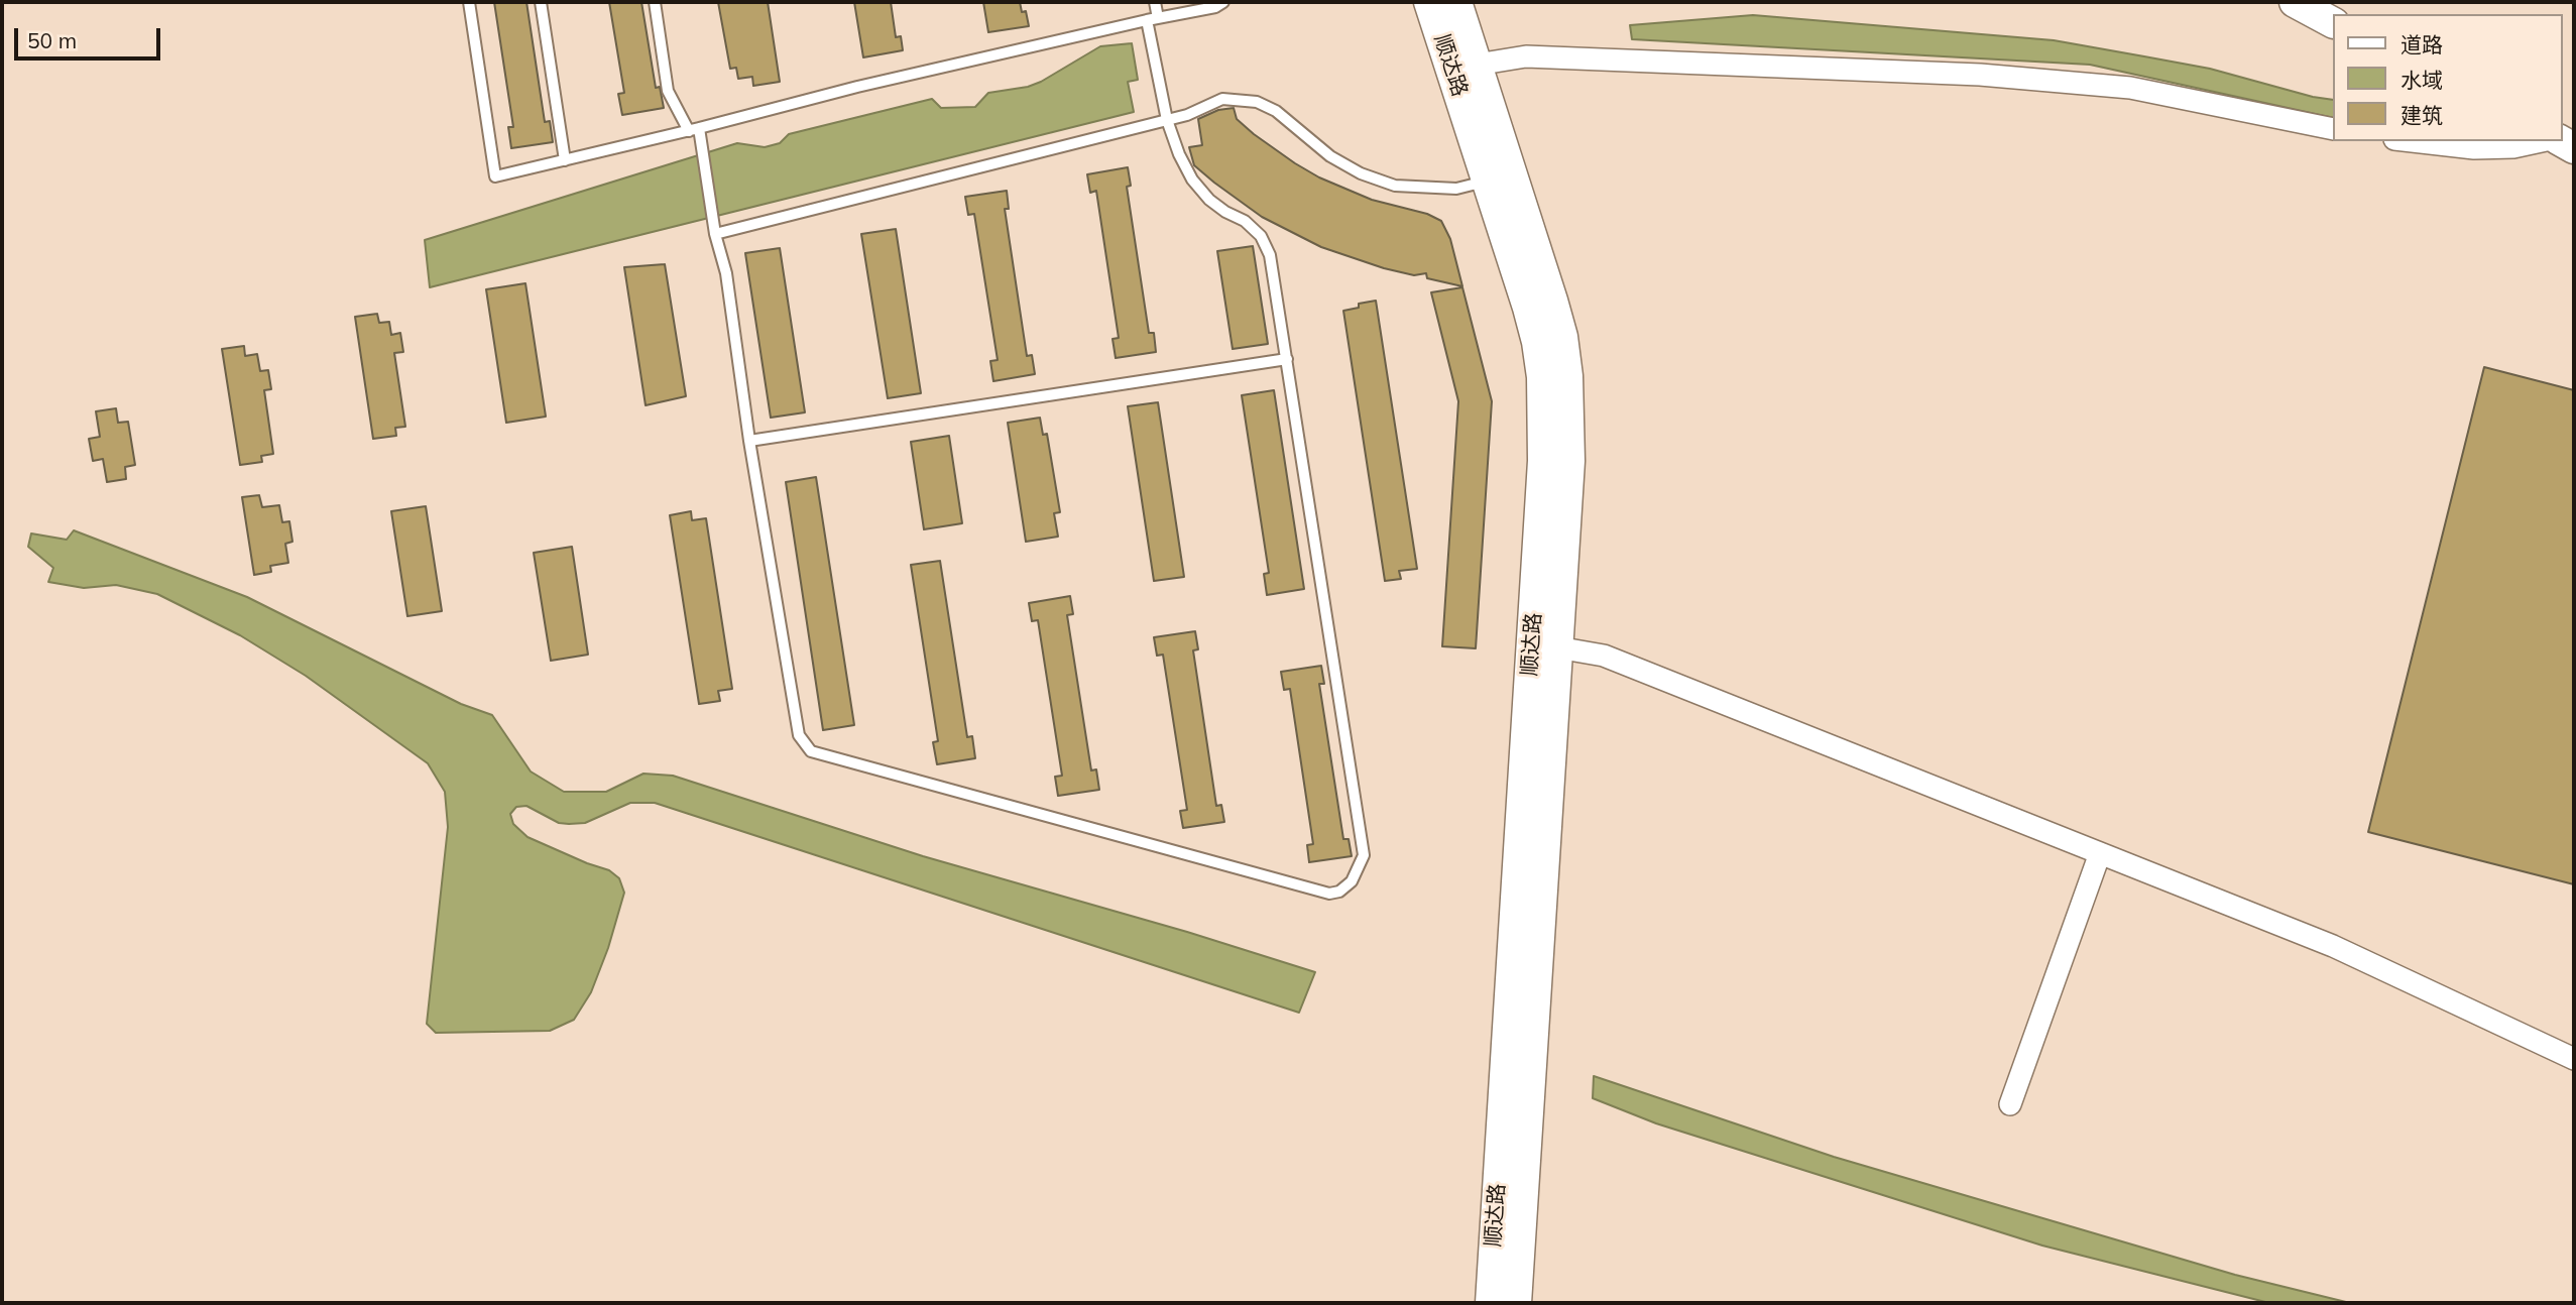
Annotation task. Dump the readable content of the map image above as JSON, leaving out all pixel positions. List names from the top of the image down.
{
  "streets": {
    "main road": ["顺达路"]
  },
  "legend": ["道路", "水域", "建筑"],
  "scale_bar": "50 m"
}
